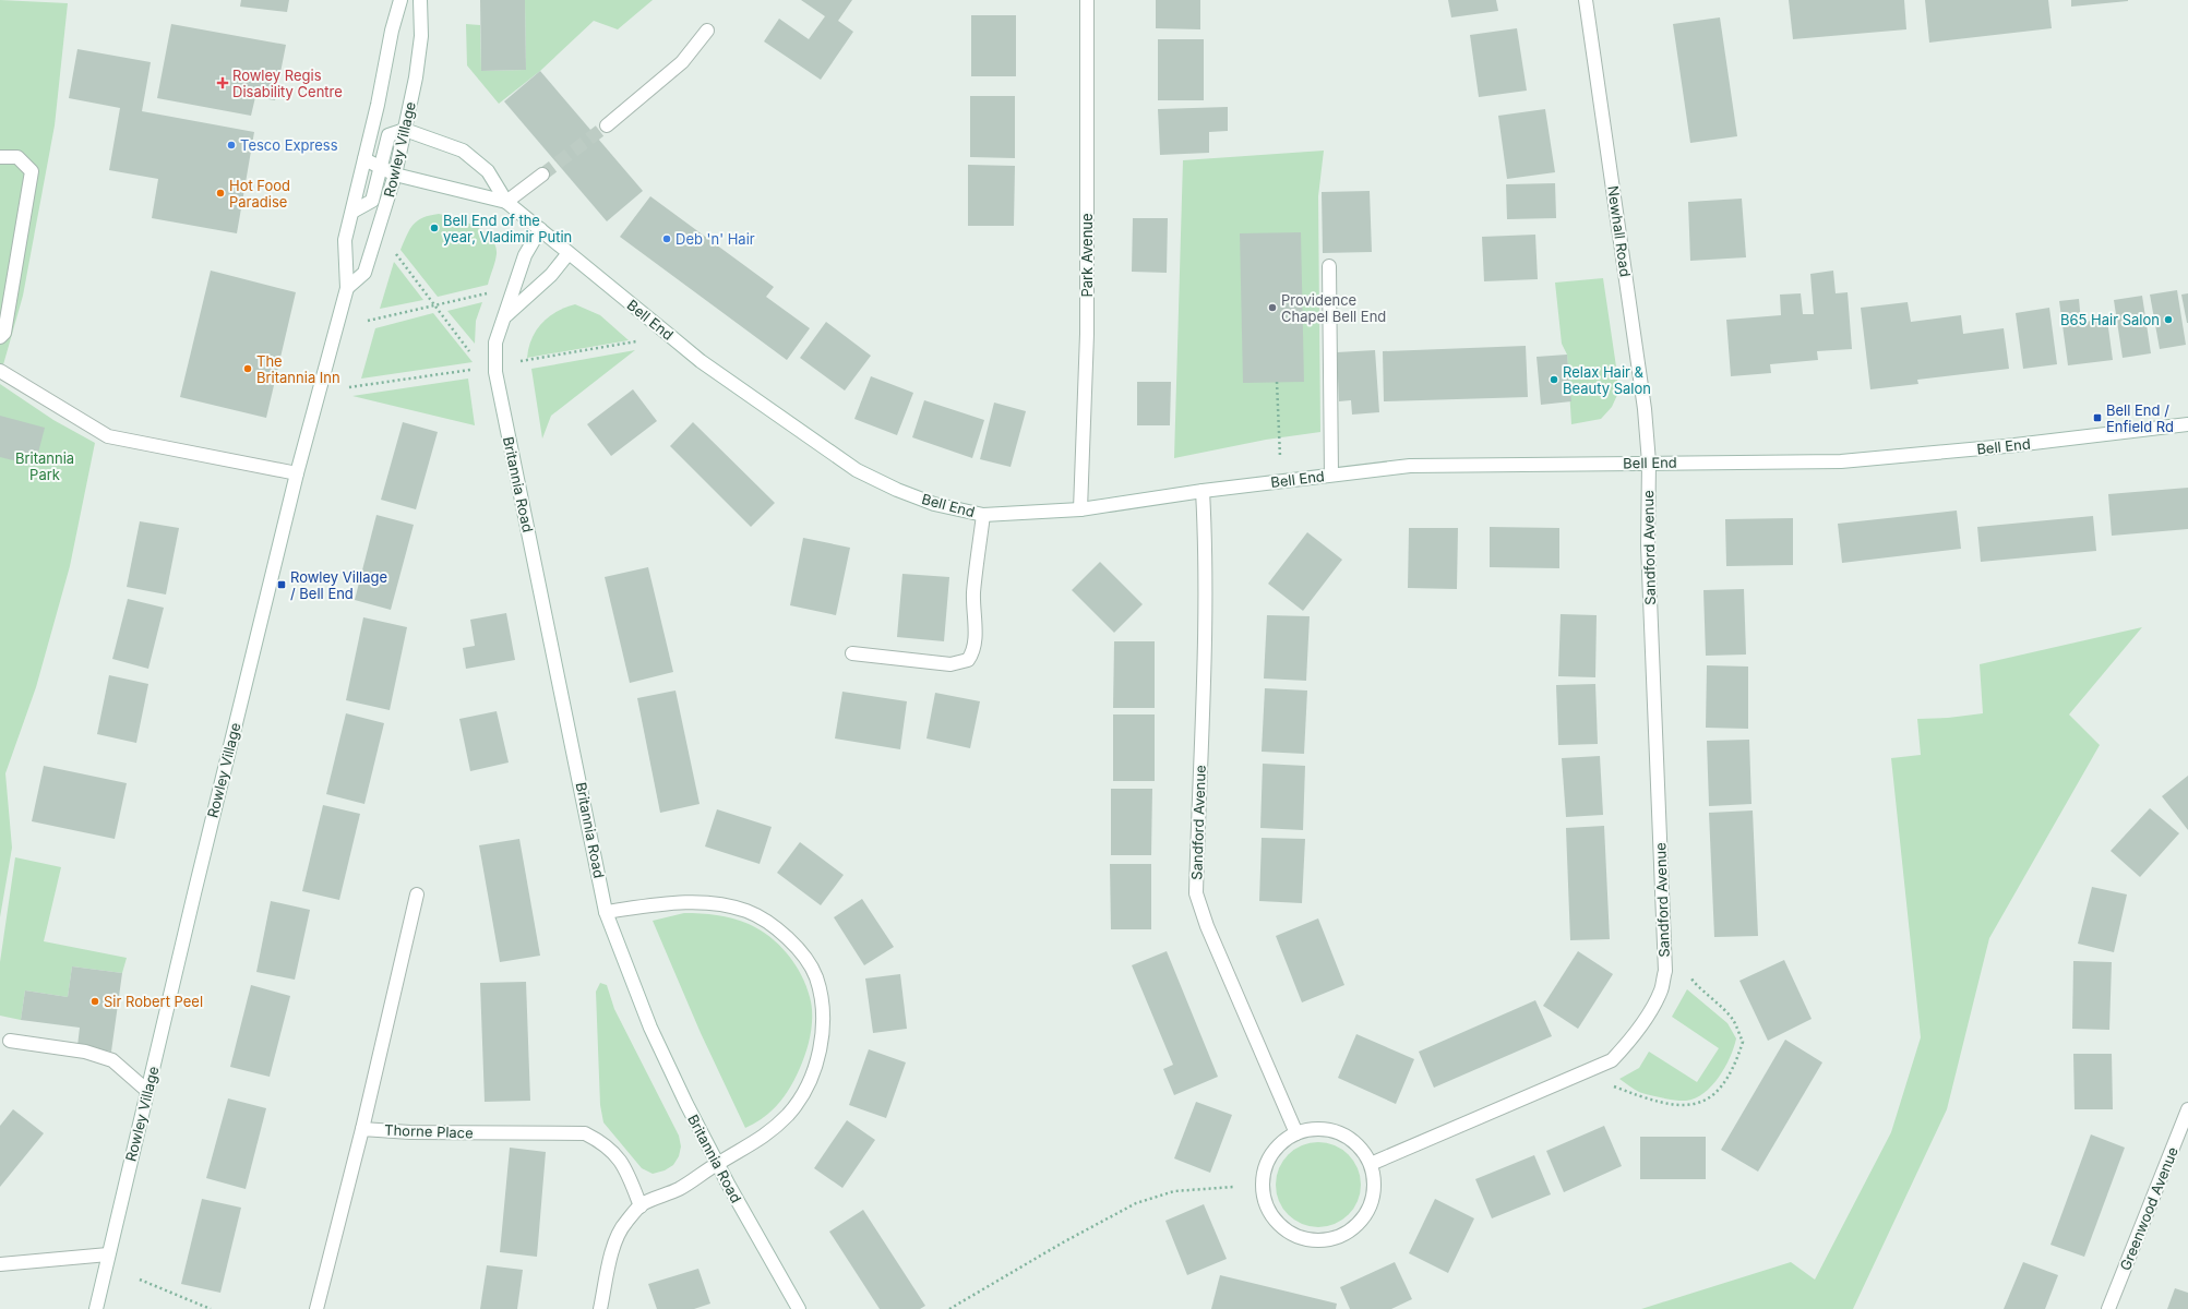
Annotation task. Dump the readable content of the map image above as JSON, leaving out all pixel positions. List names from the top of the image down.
{
  "streets": {
    "street": [
      "Rowley Village",
      "Newhall Road",
      "Park Avenue",
      "Bell End",
      "Britannia Road",
      "Sandford Avenue",
      "Thorne Place",
      "Greenwood Avenue"
    ]
  },
  "crossings": [
    ["Rowley Village", "Bell End"],
    ["Newhall Road", "Bell End"],
    ["Newhall Road", "Sandford Avenue"],
    ["Park Avenue", "Bell End"],
    ["Bell End", "Britannia Road"],
    ["Bell End", "Sandford Avenue"]
  ],
  "parks": ["Britannia Park"],
  "places": {
    "health": ["Rowley Regis Disability Centre"],
    "other": [
      "Tesco Express",
      "Hot Food Paradise",
      "Bell End of the year, Vladimir Putin",
      "Deb 'n' Hair",
      "Providence Chapel Bell End",
      "B65 Hair Salon",
      "The Britannia Inn",
      "Relax Hair & Beauty Salon",
      "Sir Robert Peel"
    ],
    "transit": ["Bell End / Enfield Rd", "Rowley Village / Bell End"]
  }
}
